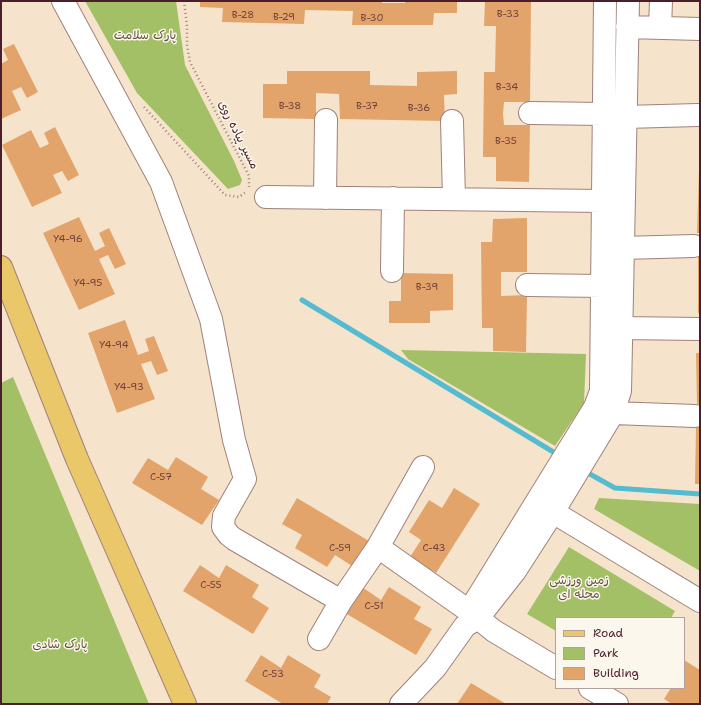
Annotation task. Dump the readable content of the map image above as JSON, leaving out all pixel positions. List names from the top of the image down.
{
  "streets": {
    "path": ["مسیر پیاده روی"]
  },
  "parks": ["پارک سلامت", "زمین ورزشی محله ای", "پارک شادی"],
  "house_numbers": [
    "B-33",
    "B-28",
    "B-29",
    "B-30",
    "B-34",
    "B-38",
    "B-37",
    "B-36",
    "B-35",
    "Y4-96",
    "Y4-95",
    "B-39",
    "Y4-94",
    "Y4-93",
    "C-57",
    "C-59",
    "C-43",
    "C-55",
    "C-51",
    "C-53"
  ],
  "legend": ["Road", "Park", "Building"]
}
